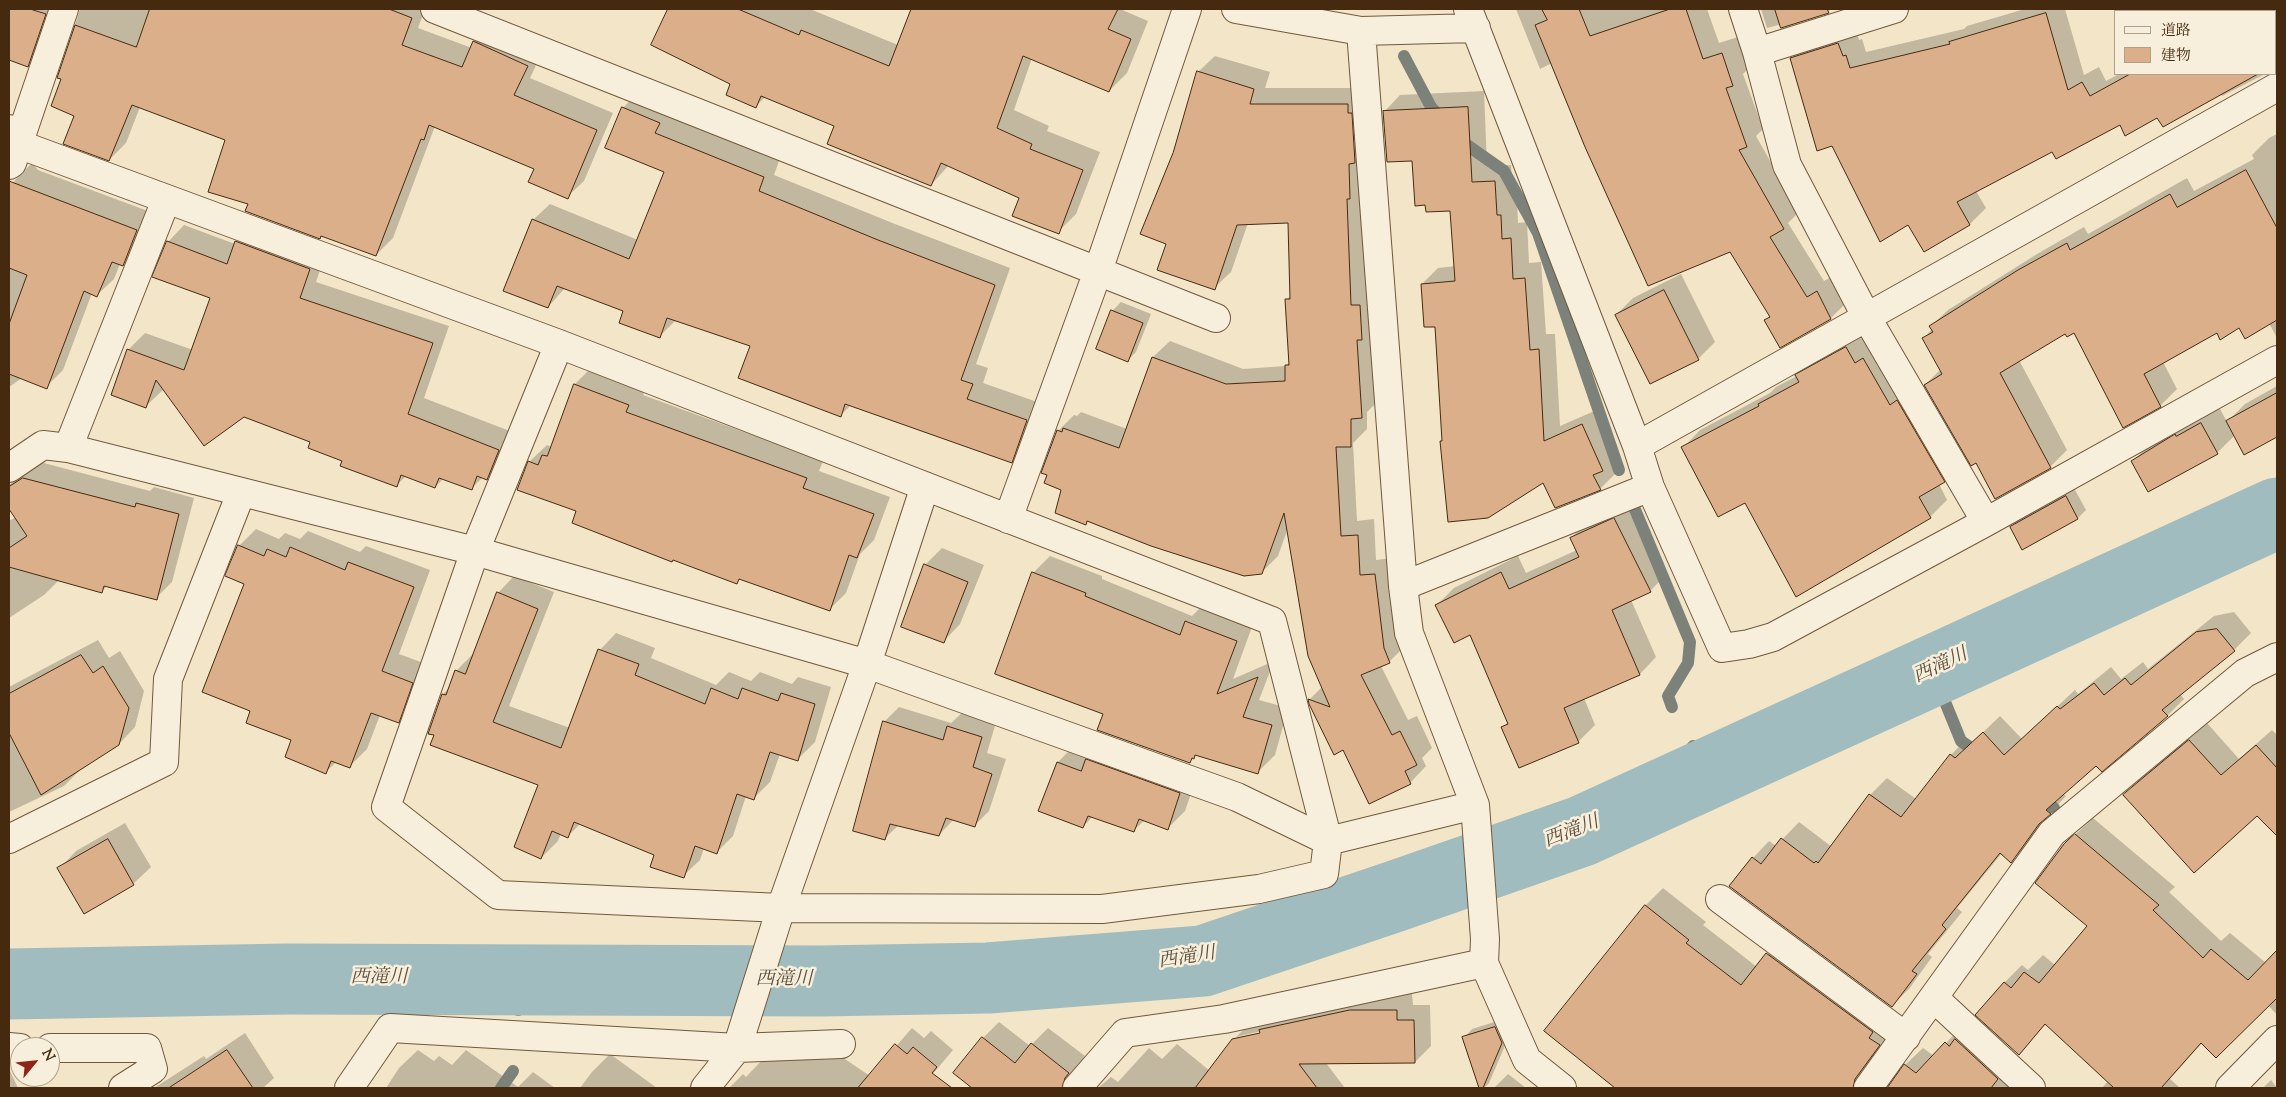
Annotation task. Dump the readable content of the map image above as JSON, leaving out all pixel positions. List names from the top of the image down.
{
  "water": ["西滝川"],
  "legend": ["道路", "建物"],
  "north": "top right"
}
